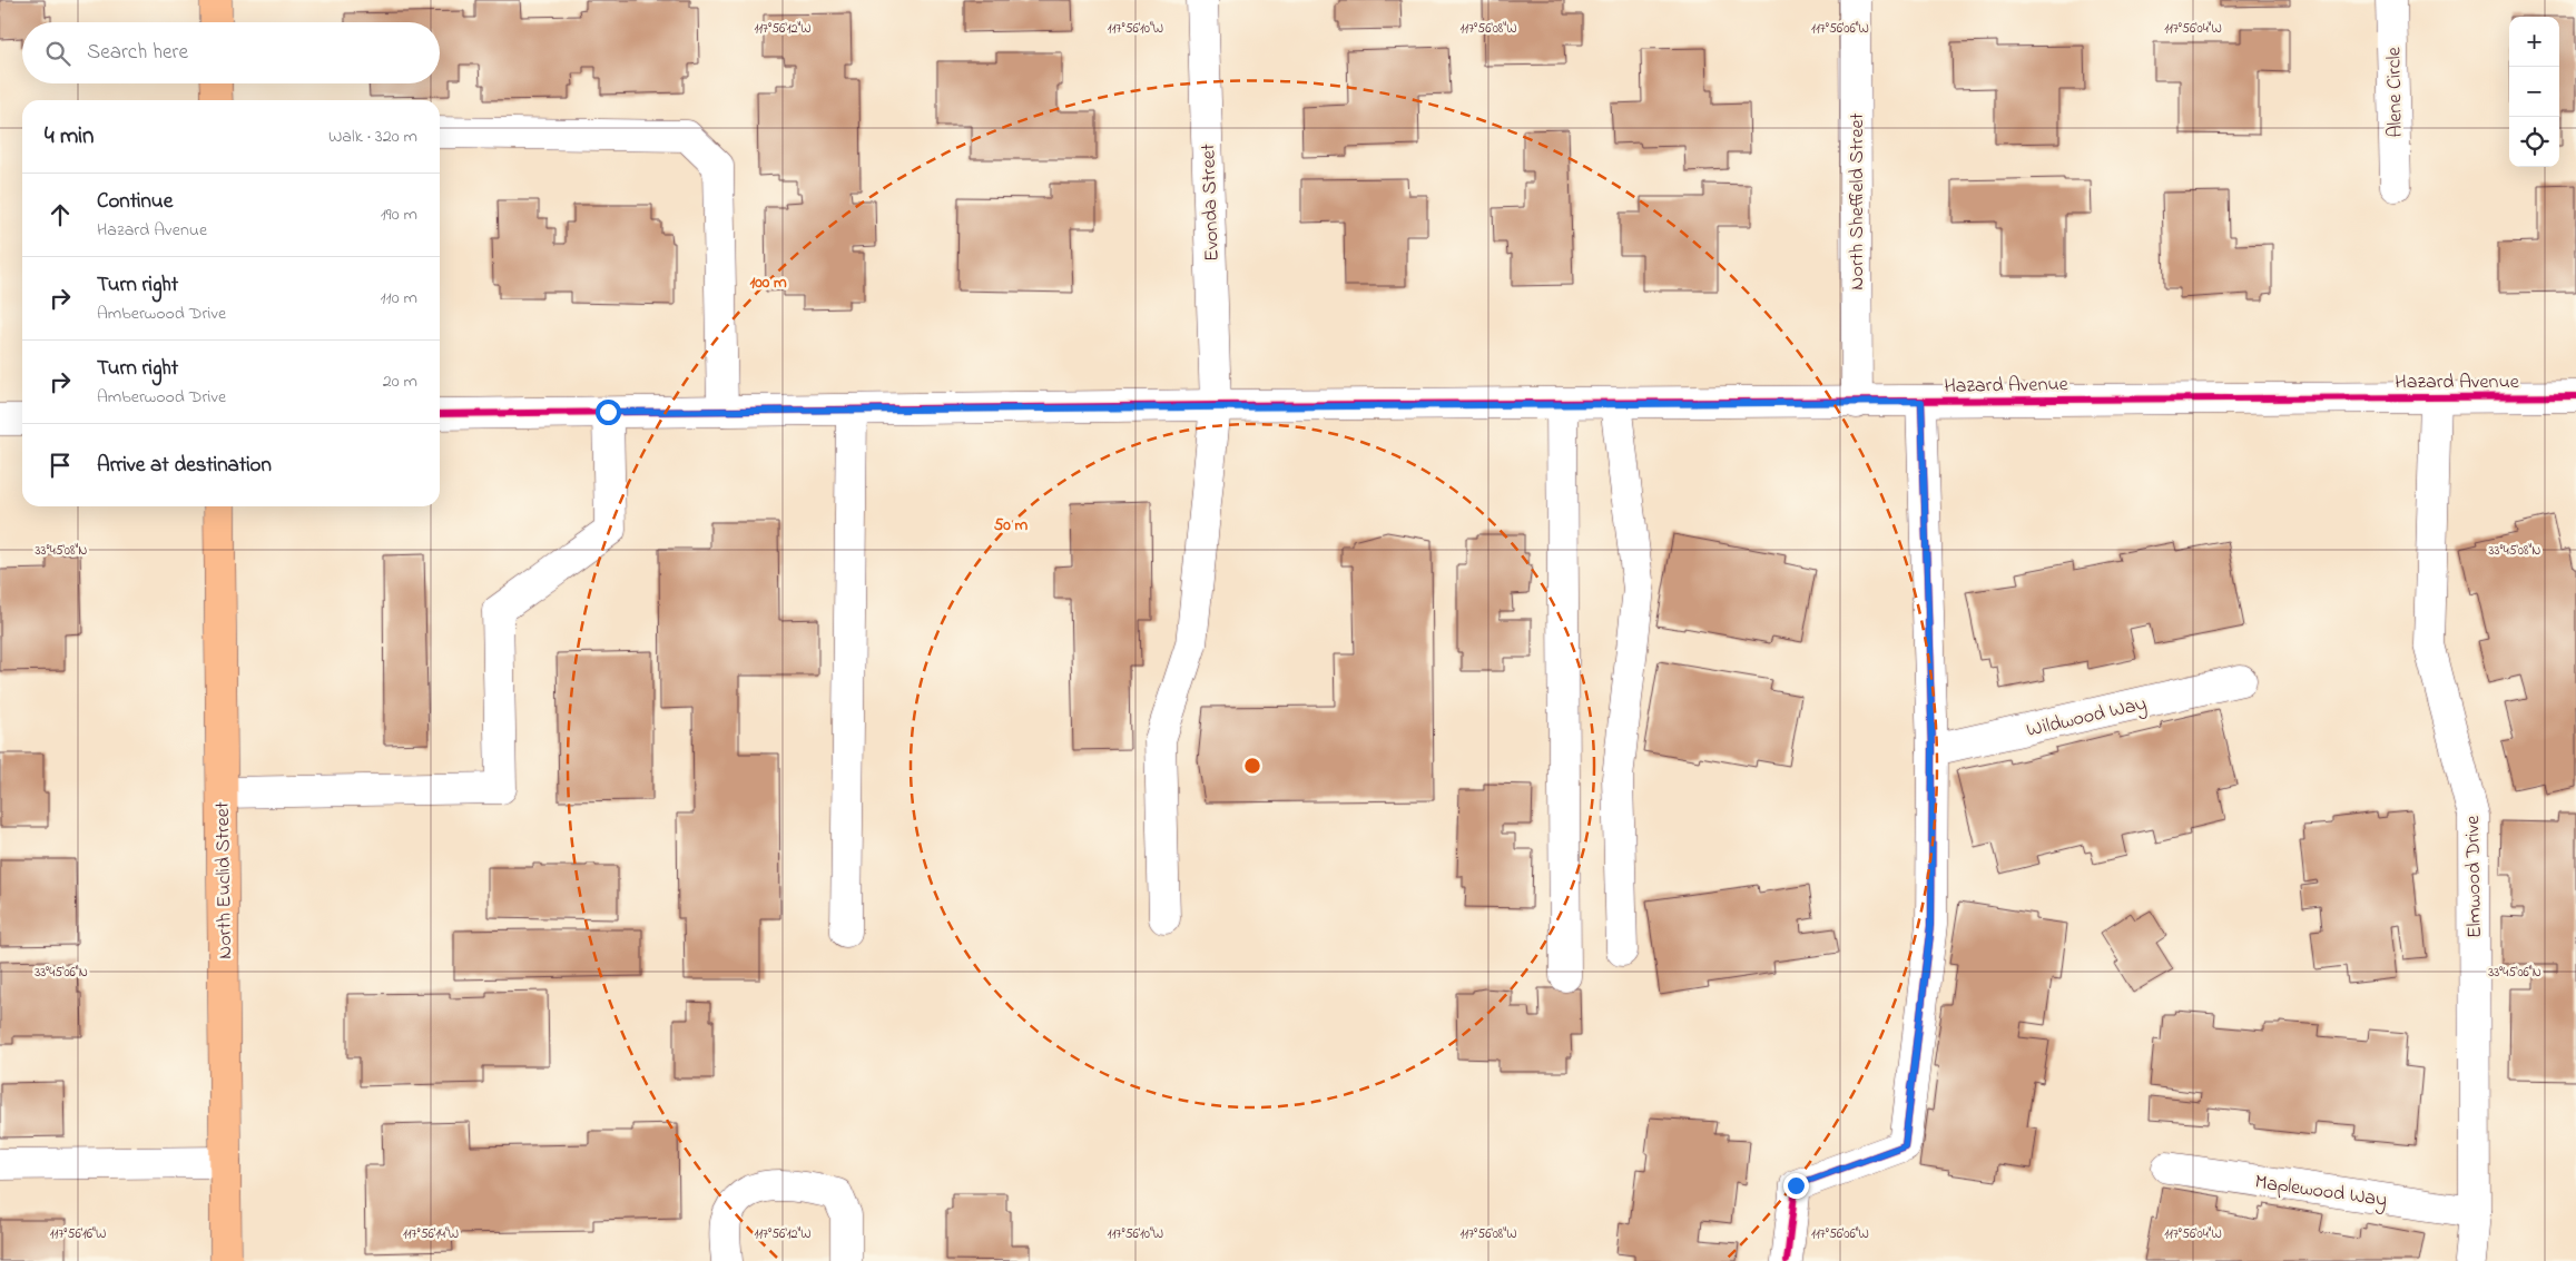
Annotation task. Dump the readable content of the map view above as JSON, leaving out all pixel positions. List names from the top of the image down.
{
  "streets": {
    "main road": ["North Euclid Street"],
    "street": [
      "Alene Circle",
      "North Sheffield Street",
      "Evonda Street",
      "Hazard Avenue",
      "Wildwood Way",
      "Elmwood Drive",
      "Maplewood Way"
    ]
  },
  "crossings": [
    ["North Sheffield Street", "Hazard Avenue"],
    ["Evonda Street", "Hazard Avenue"],
    ["Hazard Avenue", "Elmwood Drive"],
    ["Elmwood Drive", "Maplewood Way"]
  ],
  "page": {
    "map_buttons": ["+", "−"],
    "search": "Search here",
    "heading": ["4 min", "Walk · 320 m"],
    "list": [
      ["Continue", "Hazard Avenue", "190 m"],
      ["Turn right", "Amberwood Drive", "110 m"],
      ["Turn right", "Amberwood Drive", "20 m"],
      "Arrive at destination"
    ]
  },
  "coordinates": [
    "117°56'12\"W",
    "117°56'10\"W",
    "117°56'08\"W",
    "117°56'06\"W",
    "117°56'04\"W",
    "33°45'08\"N",
    "33°45'06\"N",
    "117°56'16\"W",
    "117°56'14\"W"
  ],
  "rings": ["100 m", "50 m"]
}
